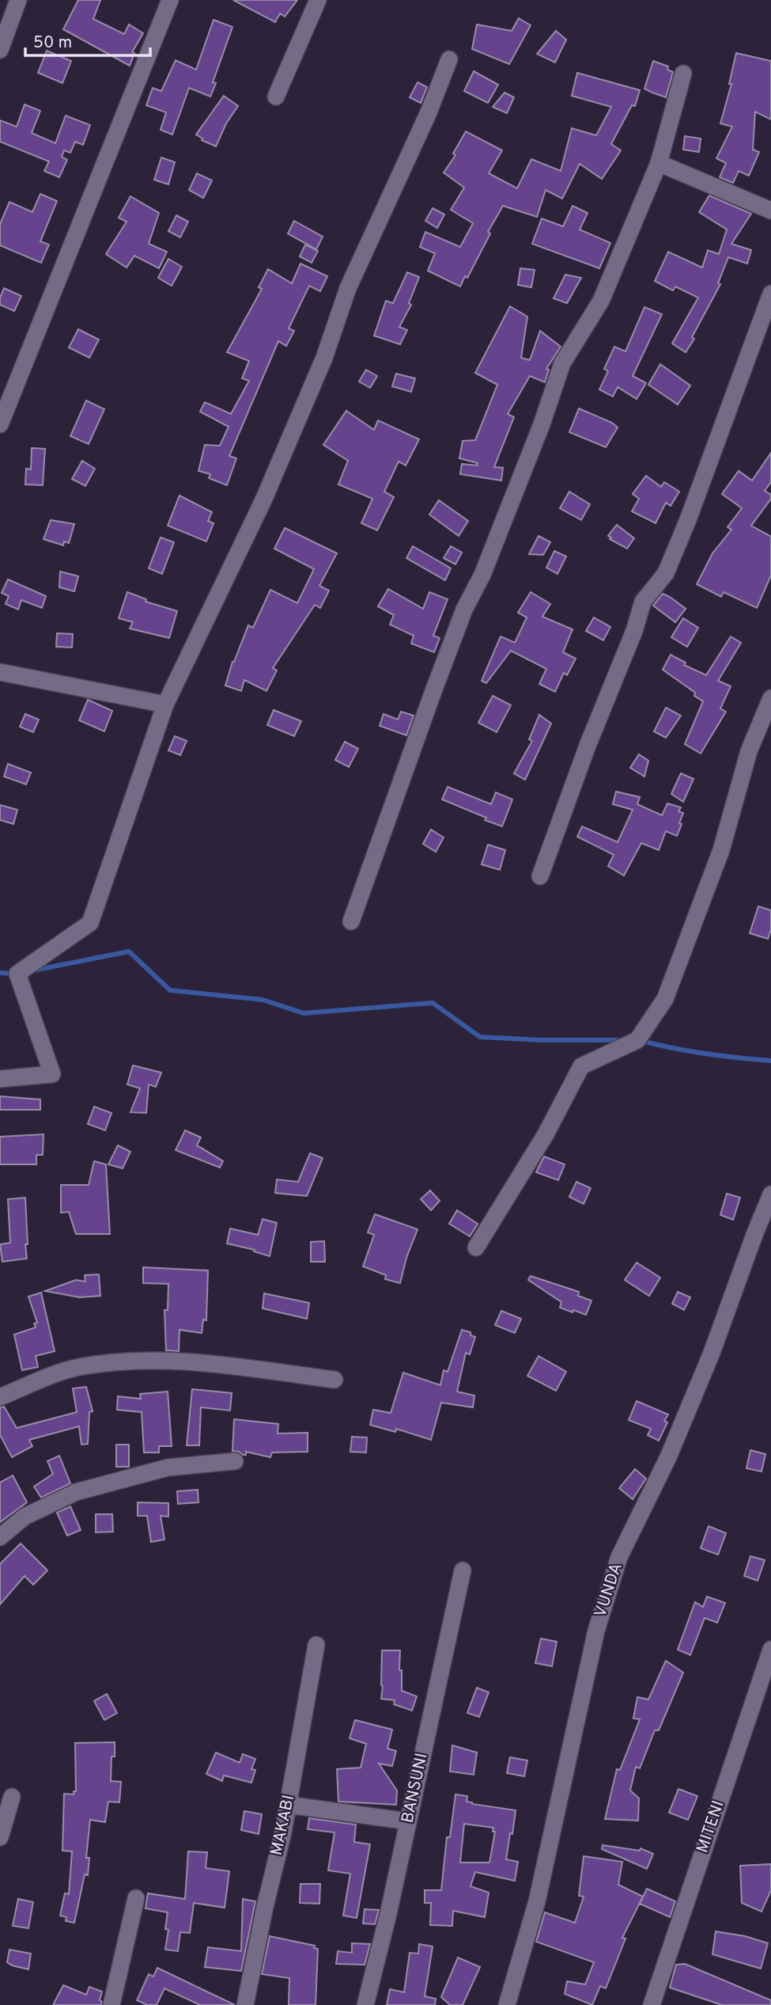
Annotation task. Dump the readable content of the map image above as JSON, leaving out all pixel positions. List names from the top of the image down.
{
  "streets": {
    "street": [
      "VUNDA",
      "BANSUNI",
      "MAKABI",
      "MITENI"
    ]
  },
  "scale_bar": "50 m"
}
